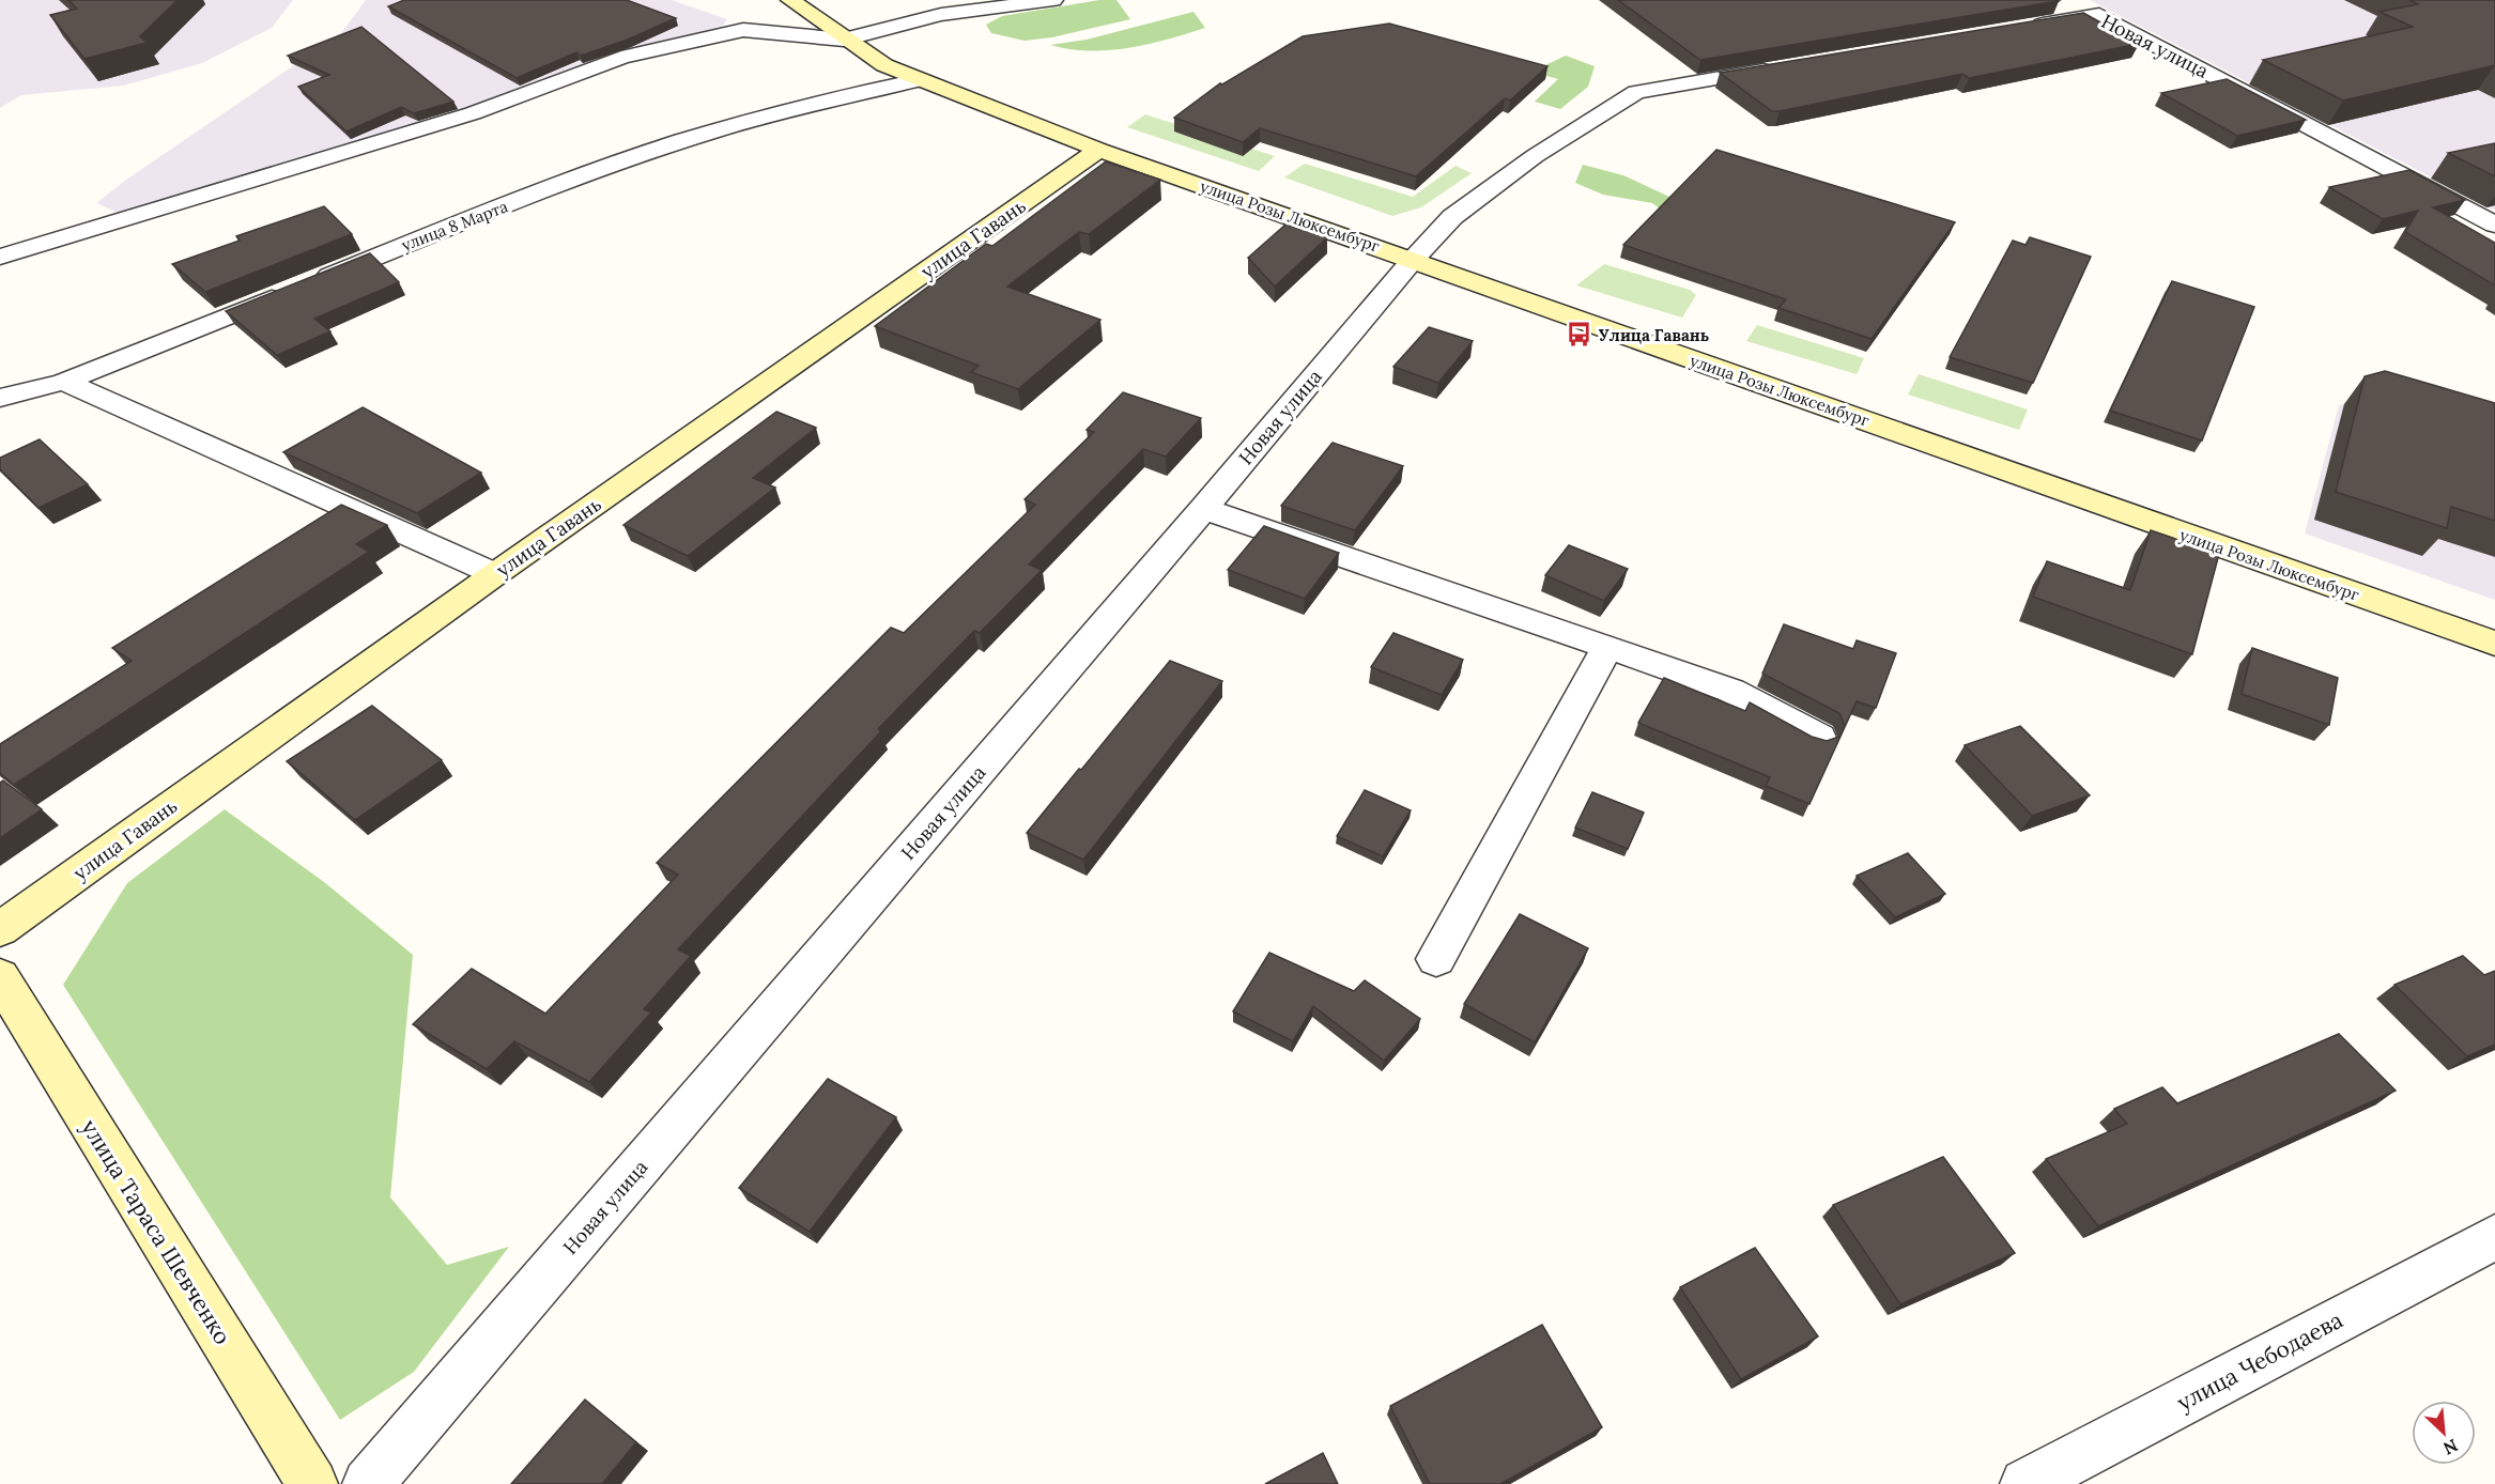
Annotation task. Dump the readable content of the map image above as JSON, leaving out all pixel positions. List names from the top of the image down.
{
  "streets": {
    "street": [
      "Новая улица",
      "улица Розы Люксембург",
      "улица 8 Марта",
      "улица Гавань",
      "улица Тараса Шевченко",
      "улица Чебодаева"
    ]
  },
  "crossings": [
    ["Новая улица", "улица Розы Люксембург"],
    ["улица Розы Люксембург", "улица 8 Марта"],
    ["улица Розы Люксембург", "улица Гавань"]
  ],
  "places": {
    "bus stop": ["Улица Гавань"]
  },
  "north": "bottom right"
}
